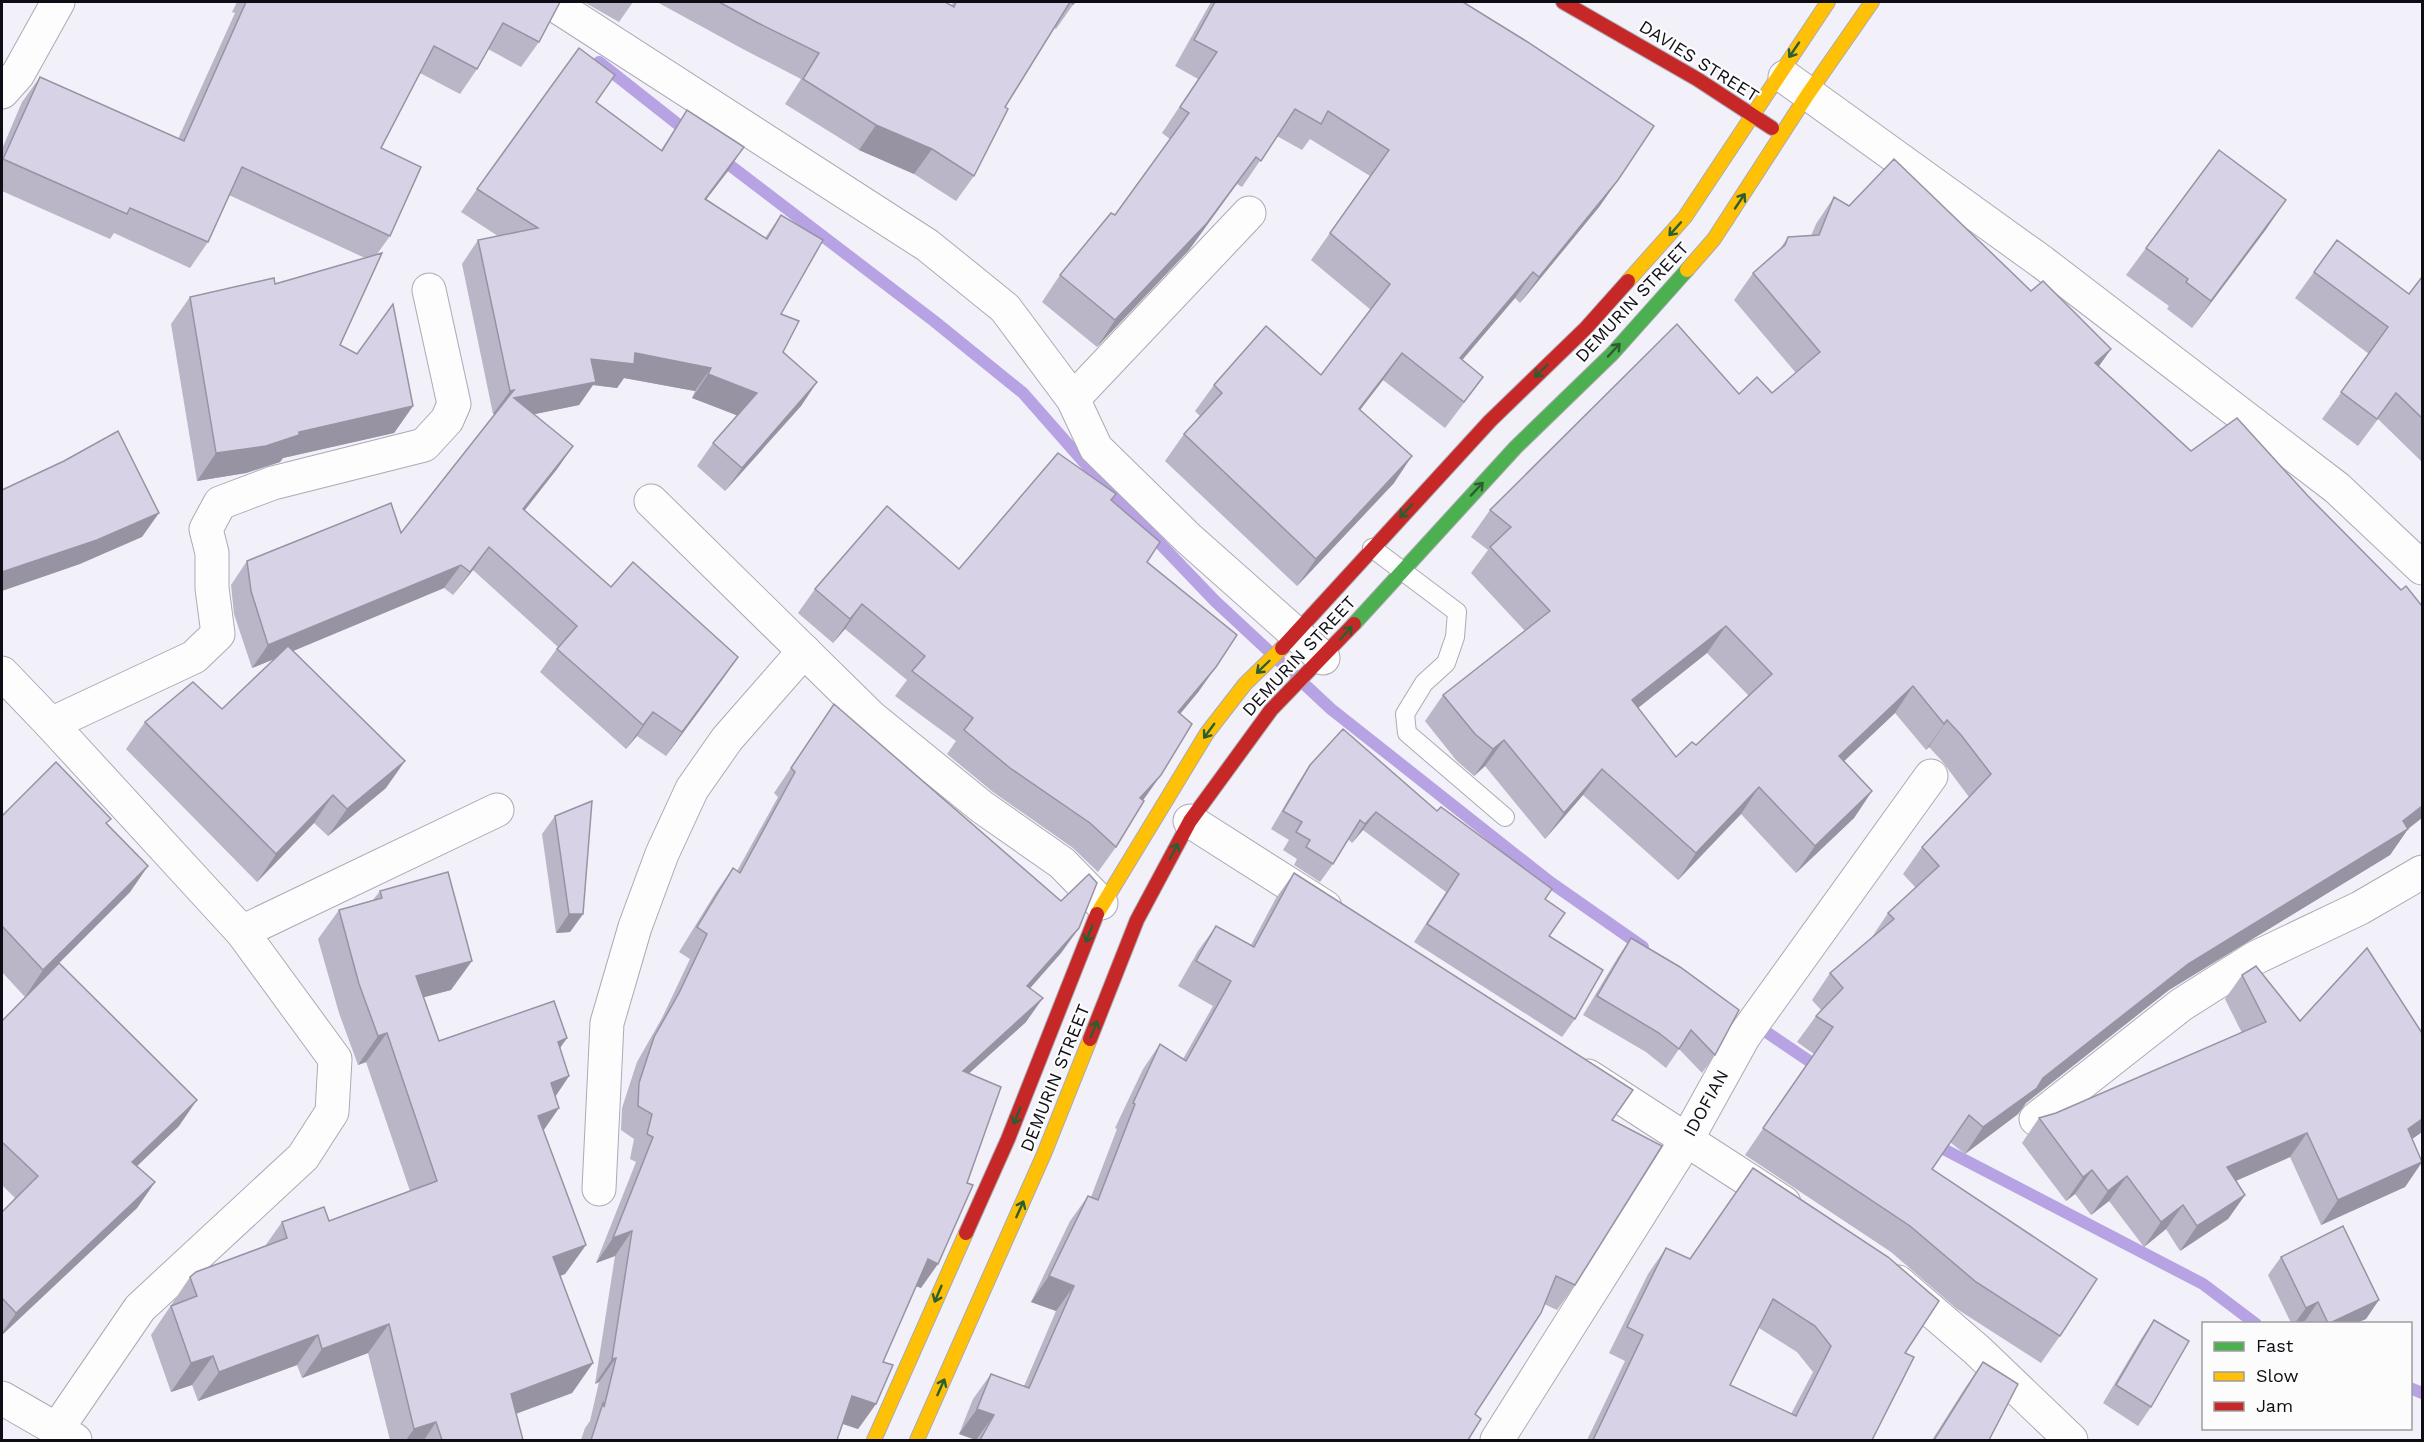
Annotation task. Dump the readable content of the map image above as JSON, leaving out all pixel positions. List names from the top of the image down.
{
  "streets": {
    "street": ["DAVIES STREET", "DEMURIN STREET", "IDOFIAN"]
  },
  "crossings": [
    ["DAVIES STREET", "DEMURIN STREET"]
  ],
  "legend": ["Fast", "Slow", "Jam"]
}
